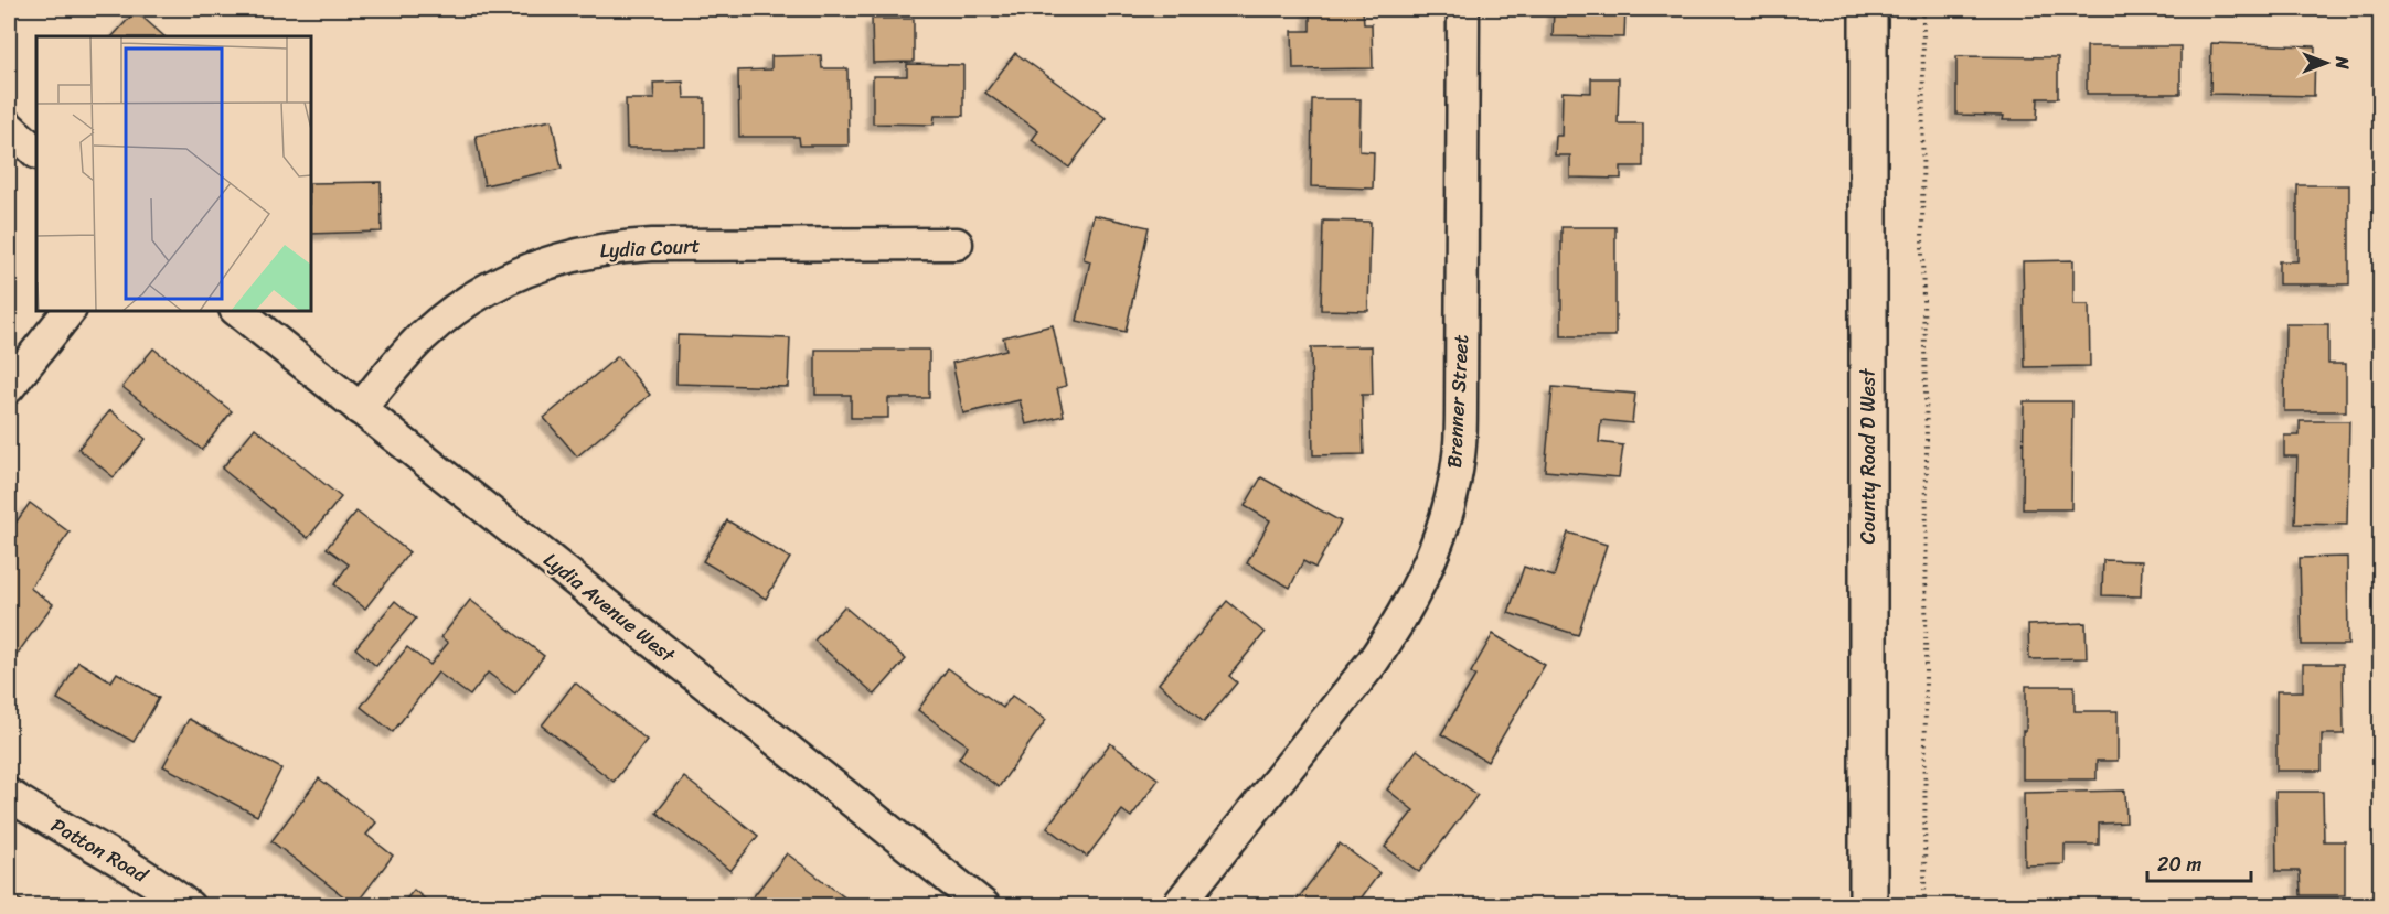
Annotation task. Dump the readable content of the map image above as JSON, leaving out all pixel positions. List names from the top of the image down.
{
  "streets": {
    "main road": ["County Road D West"],
    "street": [
      "Lydia Court",
      "Brenner Street",
      "Lydia Avenue West",
      "Patton Road"
    ]
  },
  "crossings": [
    ["Lydia Court", "Lydia Avenue West"]
  ],
  "scale_bar": "20 m",
  "north": "right"
}
